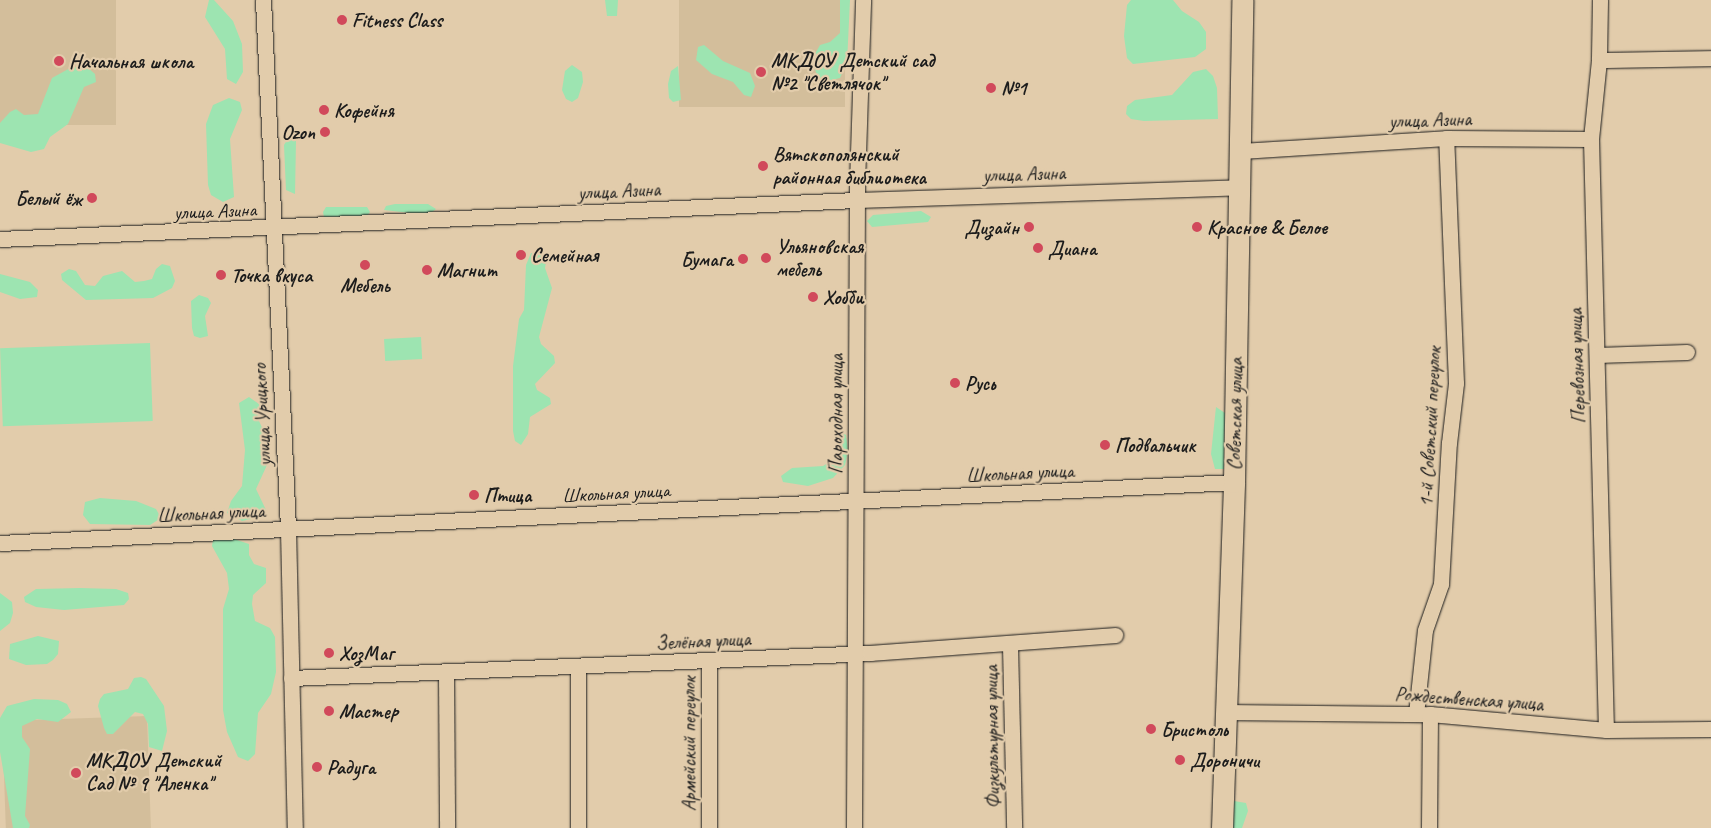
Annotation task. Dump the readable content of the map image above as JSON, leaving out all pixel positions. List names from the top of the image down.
{
  "streets": {
    "street": [
      "улица Азина",
      "Перевозная улица",
      "Пароходная улица",
      "Советская улица",
      "улица Урицкого",
      "1-й Советский переулок",
      "Школьная улица",
      "Зелёная улица",
      "Рождественская улица",
      "Физкультурная улица",
      "Армейский переулок"
    ]
  },
  "crossings": [
    ["улица Азина", "Перевозная улица"],
    ["улица Азина", "Пароходная улица"],
    ["улица Азина", "Советская улица"],
    ["улица Азина", "улица Урицкого"],
    ["улица Азина", "1-й Советский переулок"],
    ["Перевозная улица", "Рождественская улица"],
    ["Пароходная улица", "Школьная улица"],
    ["Пароходная улица", "Зелёная улица"],
    ["Советская улица", "Школьная улица"],
    ["Советская улица", "Рождественская улица"],
    ["улица Урицкого", "Школьная улица"],
    ["улица Урицкого", "Зелёная улица"],
    ["1-й Советский переулок", "Рождественская улица"],
    ["Зелёная улица", "Физкультурная улица"],
    ["Зелёная улица", "Армейский переулок"]
  ],
  "places": [
    "Fitness Class",
    "Начальная школа",
    "МКДОУ Детский сад №2 \"Светлячок\"",
    "№1",
    "Кофейня",
    "Ozon",
    "Вятскополянский районная библиотека",
    "Белый ёж",
    "Дизайн",
    "Красное & Белое",
    "Диана",
    "Семейная",
    "Ульяновская мебель",
    "Бумага",
    "Мебель",
    "Магнит",
    "Точка вкуса",
    "Хобби",
    "Русь",
    "Подвальчик",
    "Птица",
    "ХозМаг",
    "Мастер",
    "Бристоль",
    "Дороничи",
    "Радуга",
    "МКДОУ Детский Сад № 9 \"Аленка\""
  ]
}
